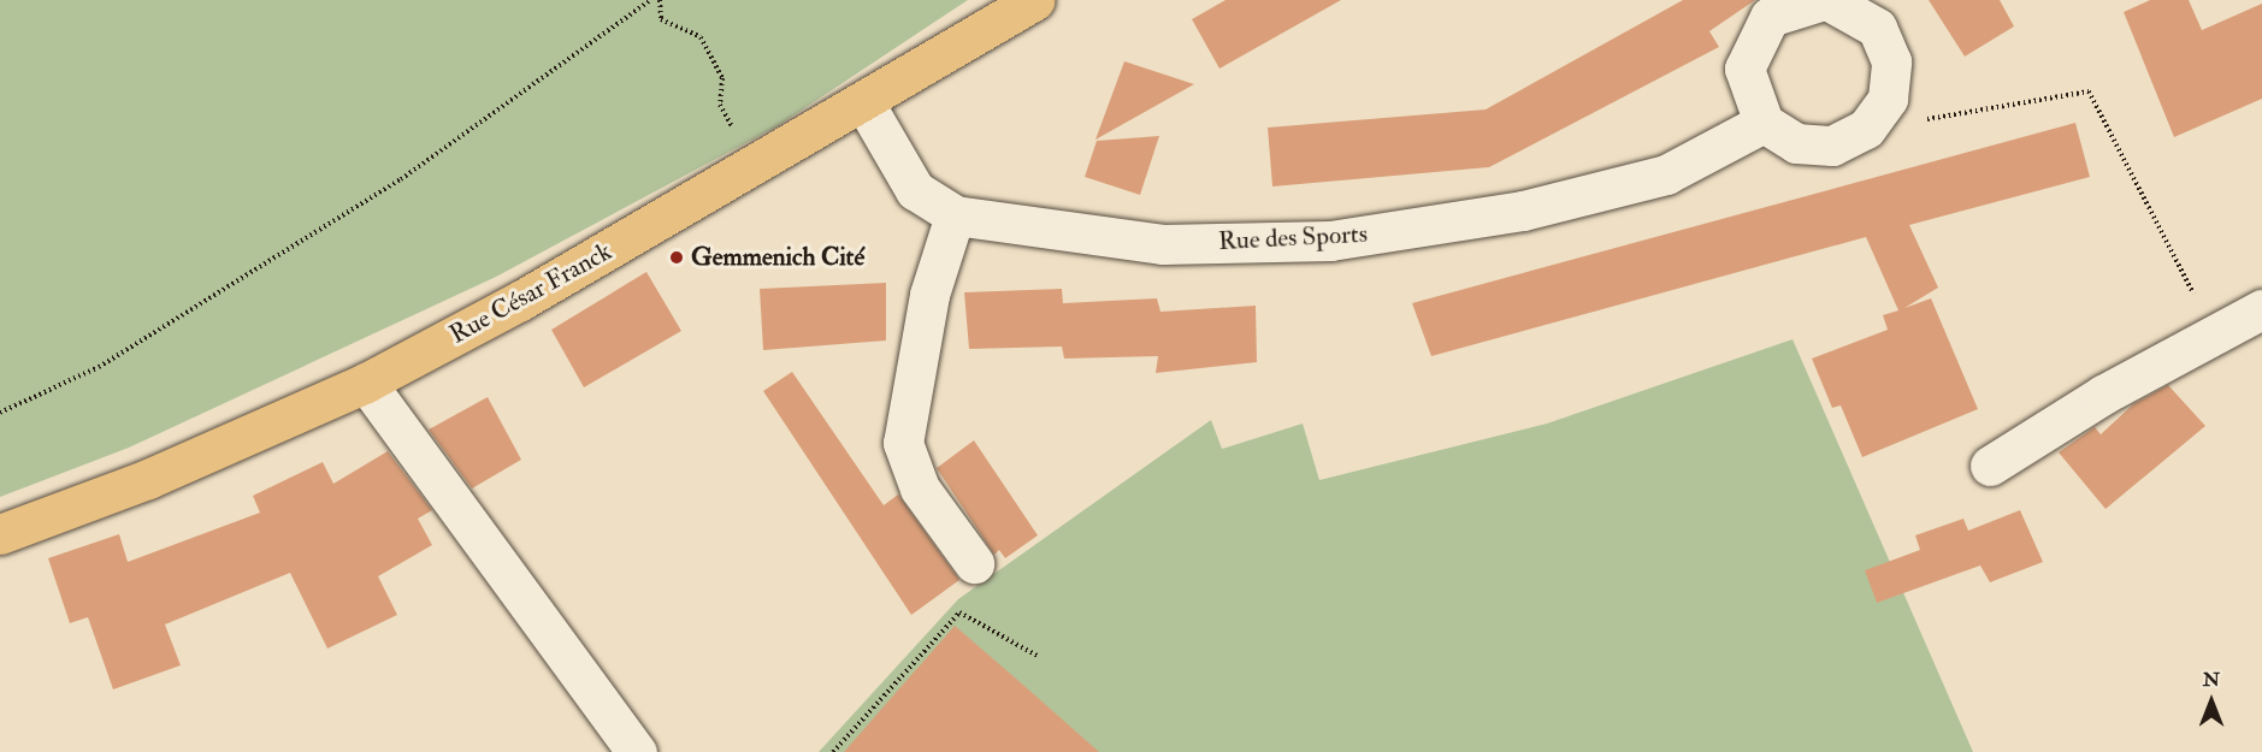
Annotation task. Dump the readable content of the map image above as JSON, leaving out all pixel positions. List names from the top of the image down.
{
  "streets": {
    "main road": ["Rue César Franck"],
    "street": ["Rue des Sports"]
  },
  "crossings": [
    ["Rue des Sports", "Rue César Franck"]
  ],
  "places": ["Gemmenich Cité"],
  "north": "top"
}
